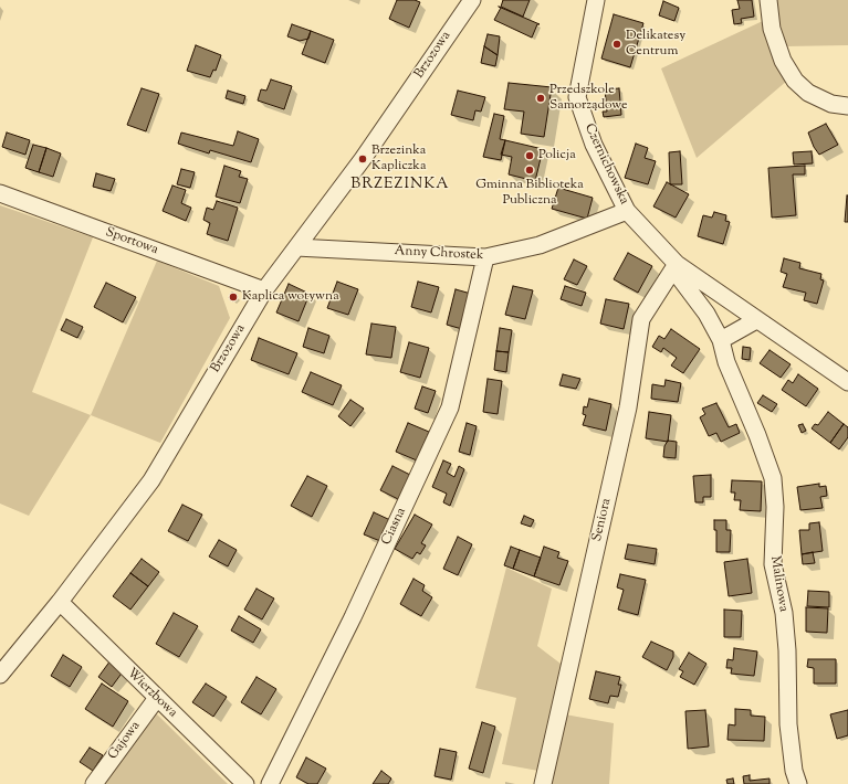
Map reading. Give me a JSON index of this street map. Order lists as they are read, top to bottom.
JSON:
{
  "streets": {
    "street": [
      "Brzozowa",
      "Czernichowska",
      "Sportowa",
      "Anny Chrostek",
      "Seniora",
      "Ciasna",
      "Malinowa",
      "Wierzbowa",
      "Gajowa"
    ]
  },
  "crossings": [
    ["Brzozowa", "Sportowa"],
    ["Brzozowa", "Anny Chrostek"],
    ["Brzozowa", "Wierzbowa"],
    ["Czernichowska", "Anny Chrostek"],
    ["Czernichowska", "Seniora"],
    ["Czernichowska", "Malinowa"],
    ["Anny Chrostek", "Ciasna"],
    ["Seniora", "Malinowa"],
    ["Wierzbowa", "Gajowa"]
  ],
  "districts": ["BRZEZINKA"],
  "places": [
    "Delikatesy Centrum",
    "Przedszkole Samorządowe",
    "Policja",
    "Brzezinka Kapliczka",
    "Gminna Biblioteka Publiczna",
    "Kaplica wotywna"
  ]
}
